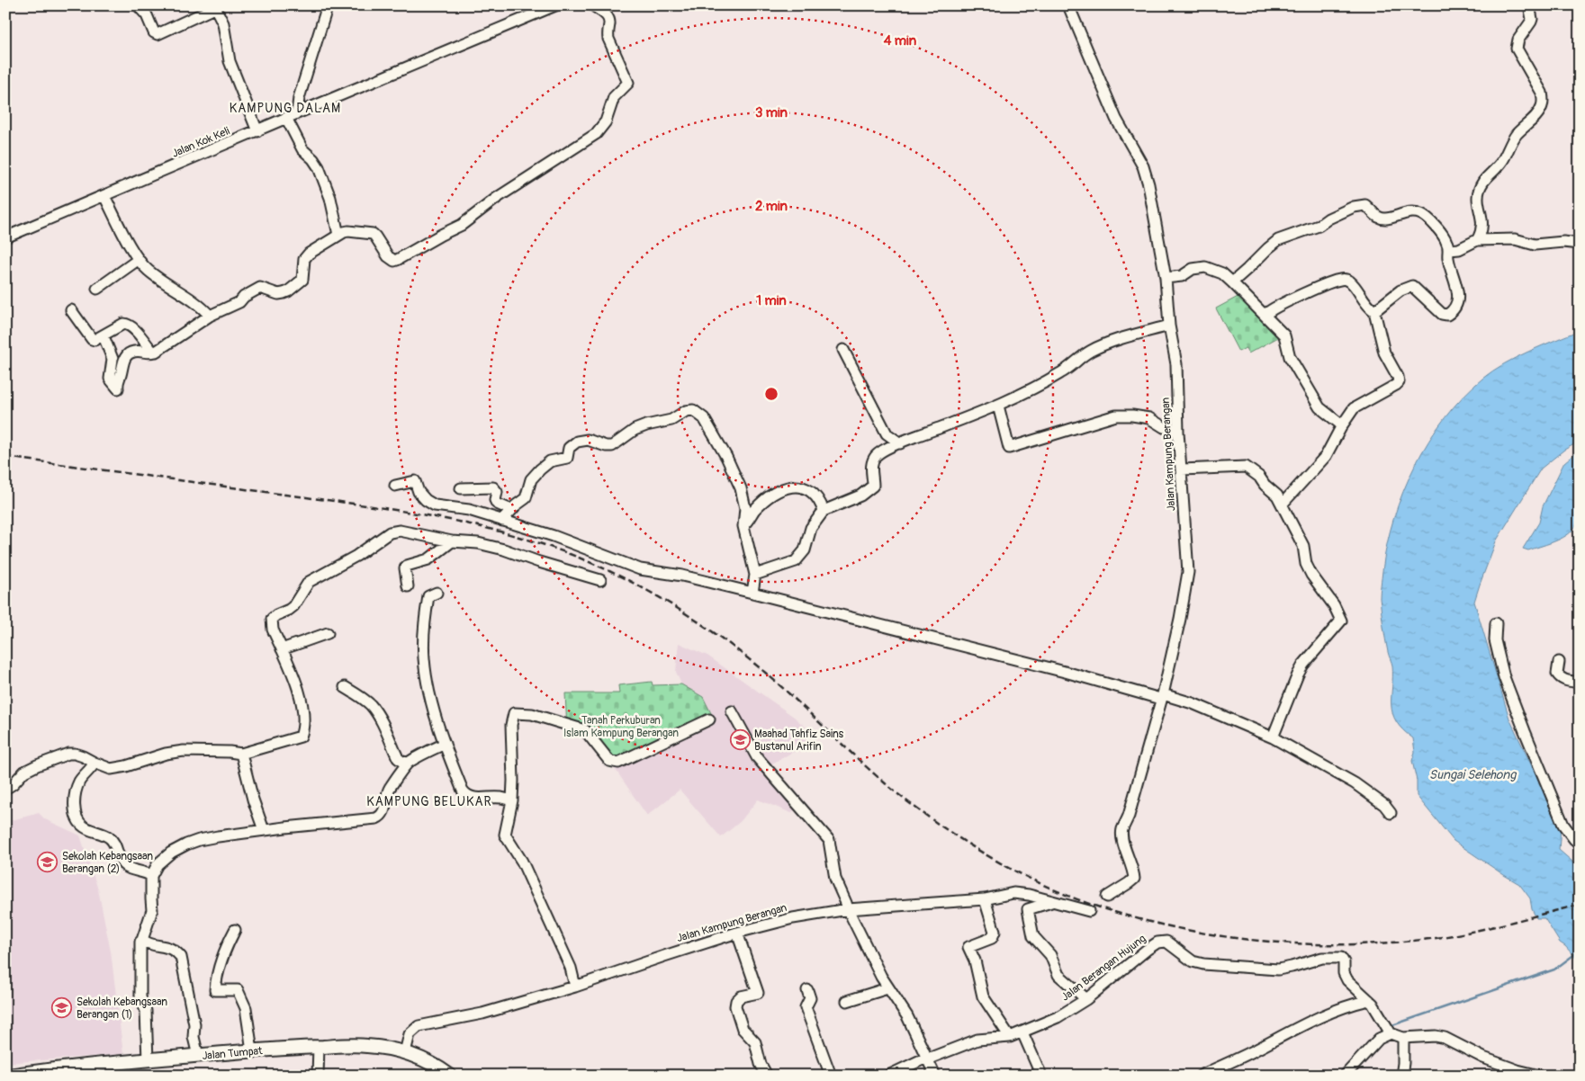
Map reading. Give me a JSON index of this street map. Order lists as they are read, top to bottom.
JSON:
{
  "streets": {
    "main road": ["Jalan Tumpat"],
    "street": ["Jalan Kok Keli", "Jalan Kampung Berangan", "Jalan Berangan Hujung"]
  },
  "crossings": [
    ["Jalan Kampung Berangan", "Jalan Tumpat"]
  ],
  "districts": ["KAMPUNG DALAM", "KAMPUNG BELUKAR"],
  "water": ["Sungai Selehong"],
  "parks": ["Tanah Perkuburan Islam Kampung Berangan"],
  "places": {
    "school or university": ["Maahad Tahfiz Sains Bustanul Arifin", "Sekolah Kebangsaan Berangan (2)", "Sekolah Kebangsaan Berangan (1)"]
  },
  "rings": [
    "4 min",
    "3 min",
    "2 min",
    "1 min"
  ]
}
